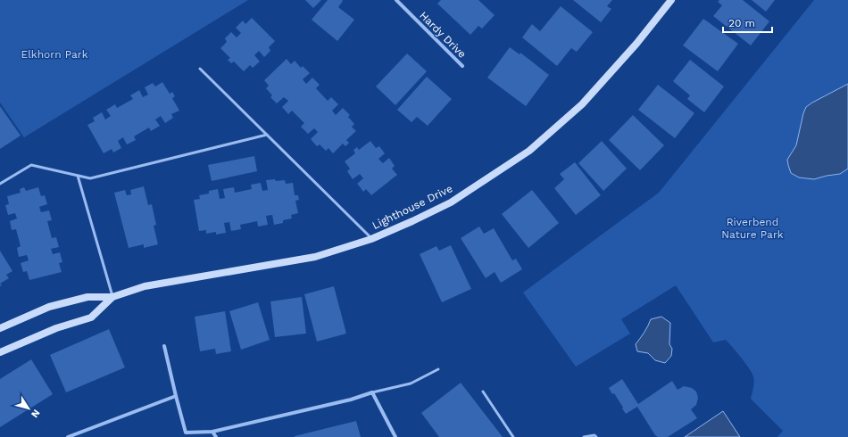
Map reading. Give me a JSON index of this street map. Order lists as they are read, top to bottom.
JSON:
{
  "streets": {
    "street": ["Hardy Drive", "Lighthouse Drive"]
  },
  "parks": ["Elkhorn Park", "Riverbend Nature Park"],
  "scale_bar": "20 m",
  "north": "bottom right"
}
